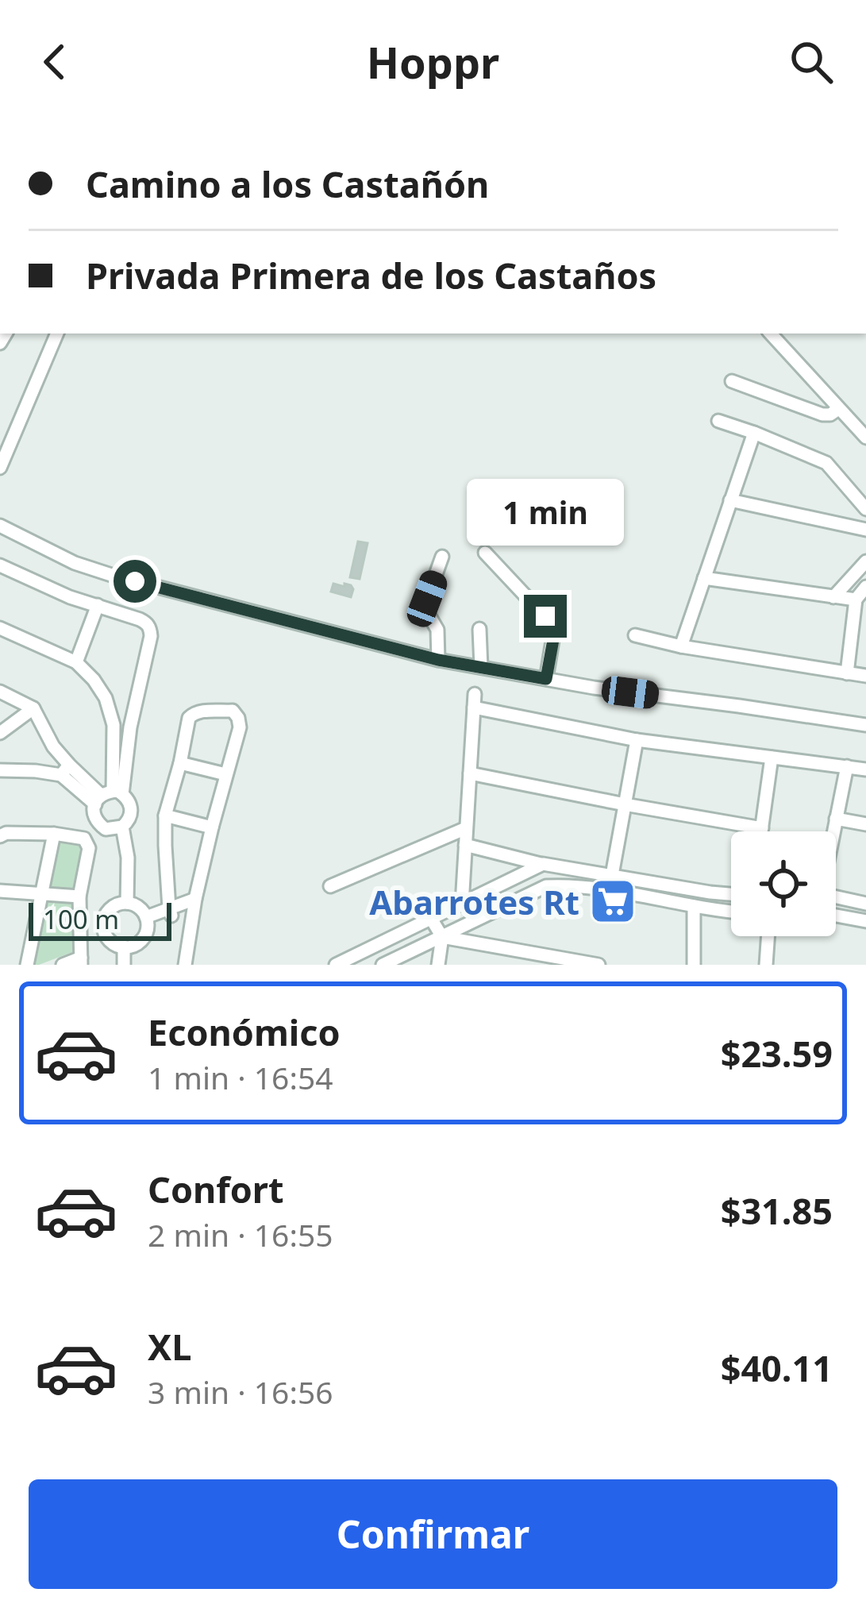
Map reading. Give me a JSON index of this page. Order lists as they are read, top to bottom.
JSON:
{
  "places": {
    "supermarket": ["Abarrotes Rt"]
  },
  "scale_bar": "100 m",
  "page": {
    "header": "Hoppr",
    "banner": ["Camino a los Castañón", "Privada Primera de los Castaños"],
    "bubble": "1 min",
    "scale": "100 m",
    "list": [
      {
        "name": "Económico",
        "note": "1 min · 16:54",
        "value": "$23.59"
      },
      {
        "name": "Confort",
        "note": "2 min · 16:55",
        "value": "$31.85"
      },
      {
        "name": "XL",
        "note": "3 min · 16:56",
        "value": "$40.11"
      }
    ],
    "buttons": "Confirmar"
  }
}
